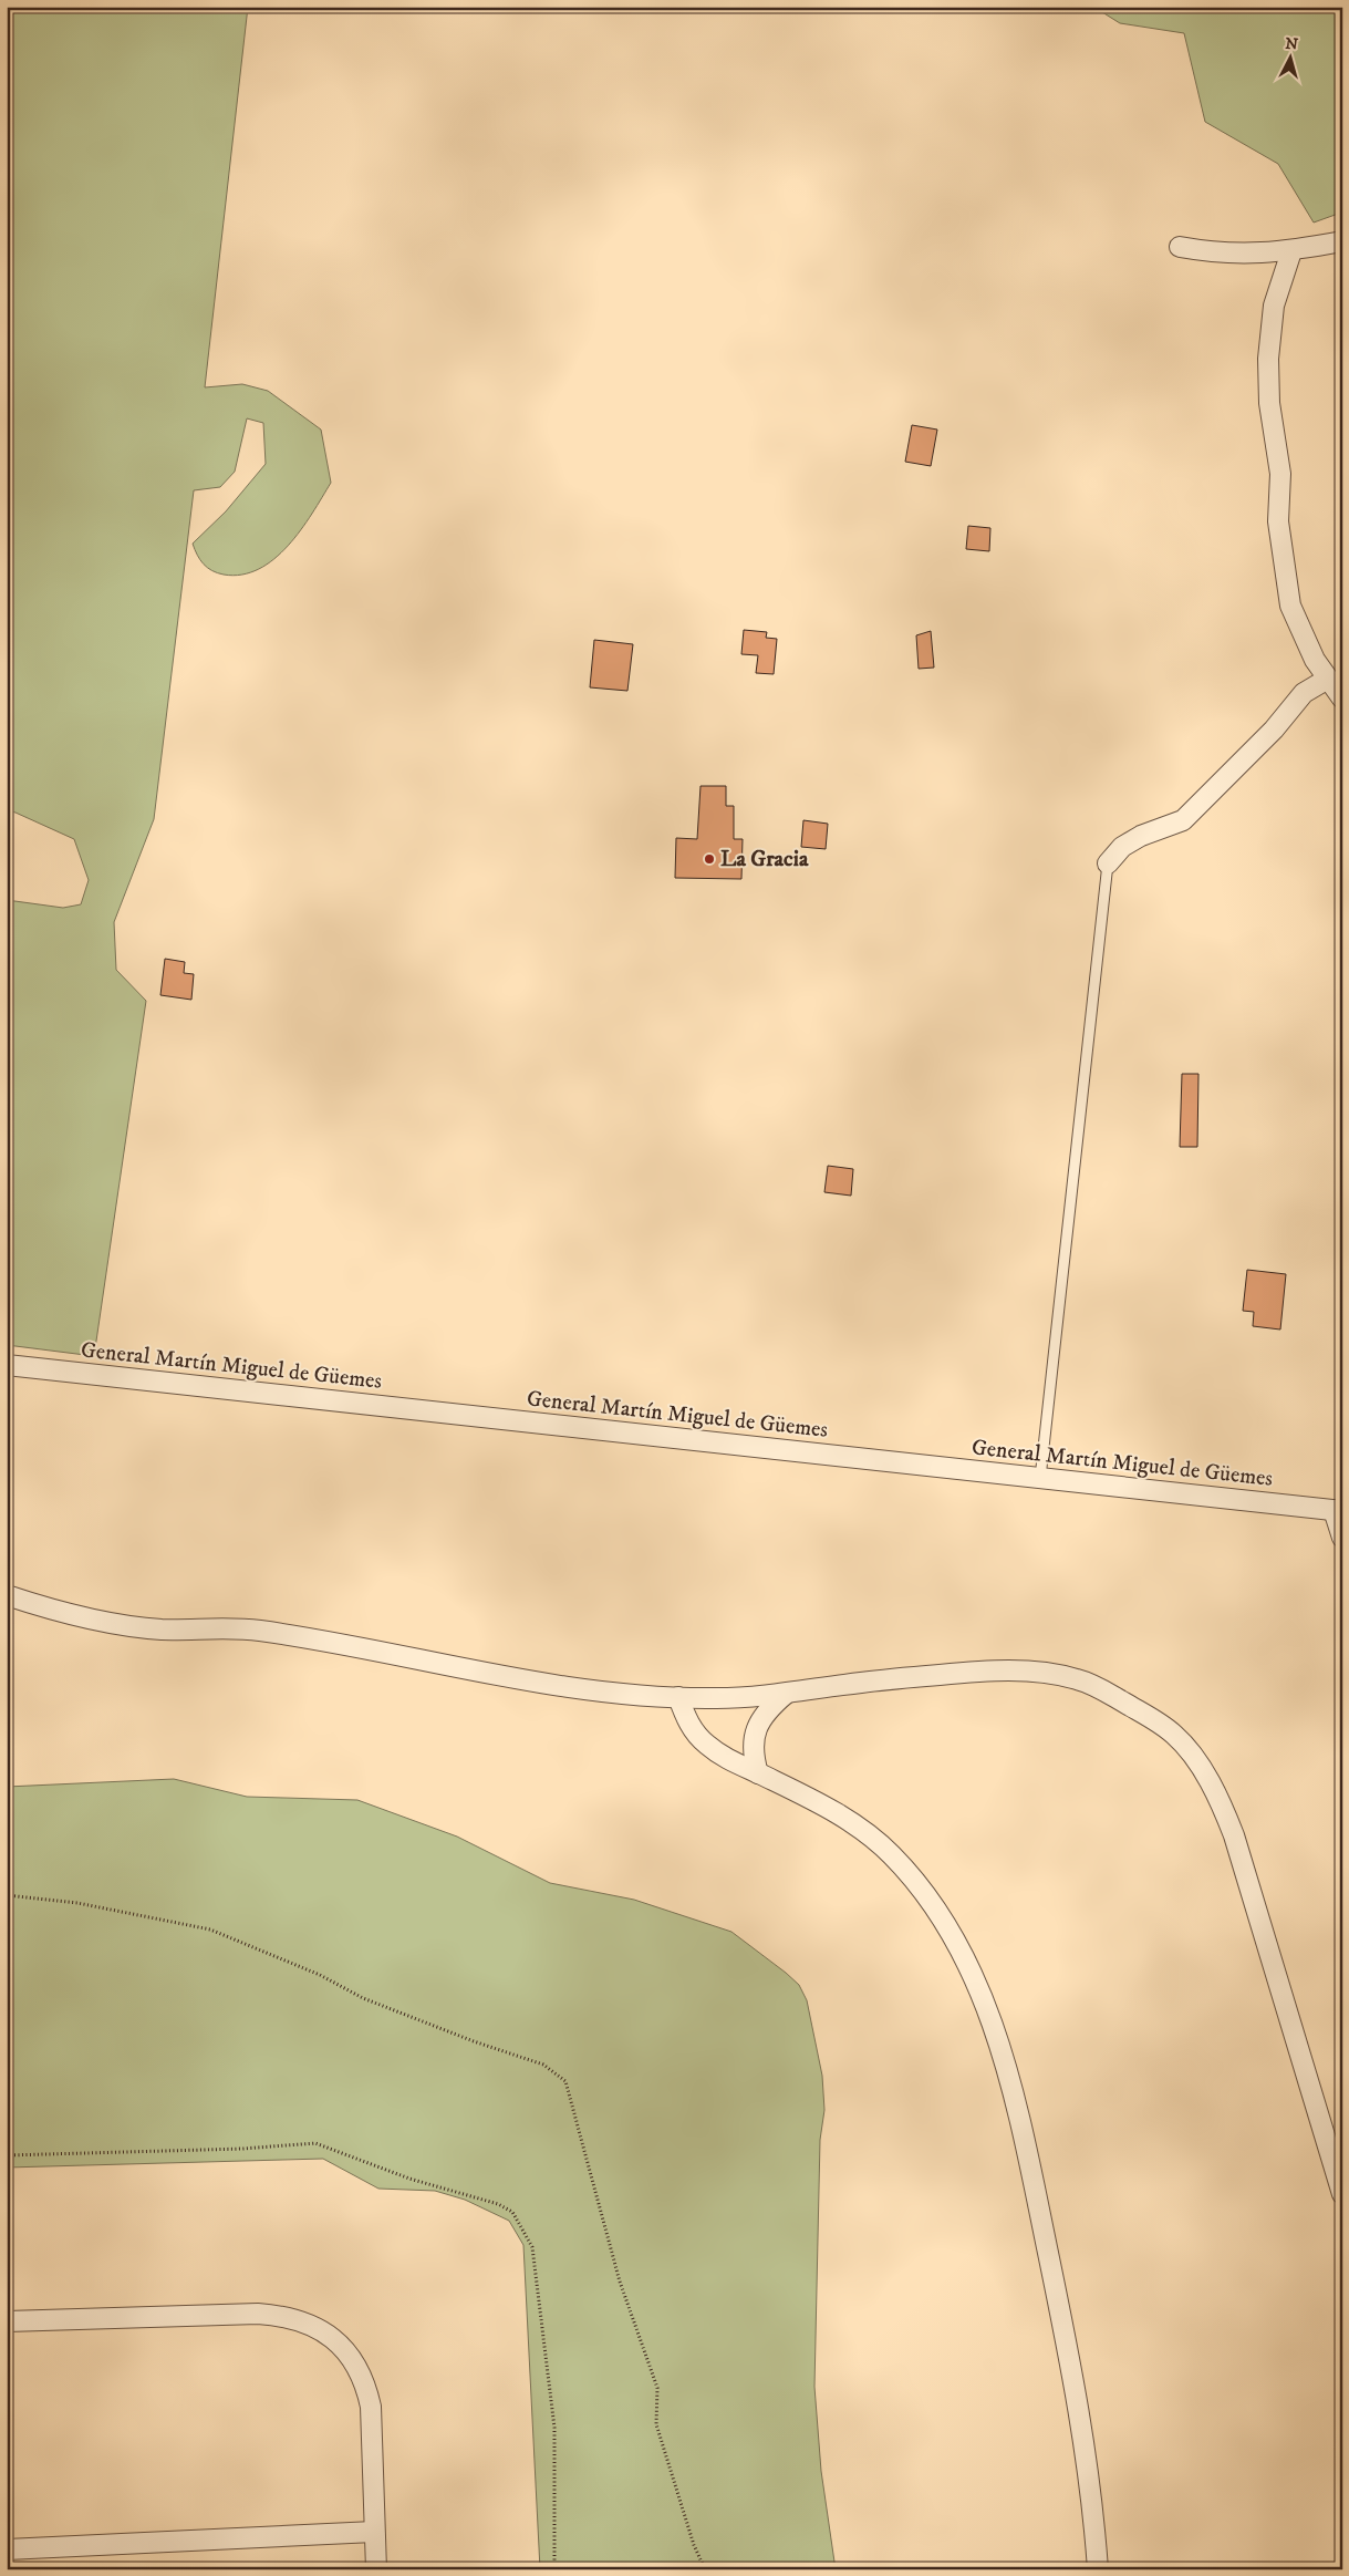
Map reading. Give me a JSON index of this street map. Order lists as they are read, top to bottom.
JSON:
{
  "streets": {
    "street": ["General Martín Miguel de Güemes"]
  },
  "places": ["La Gracia"],
  "north": "top"
}
